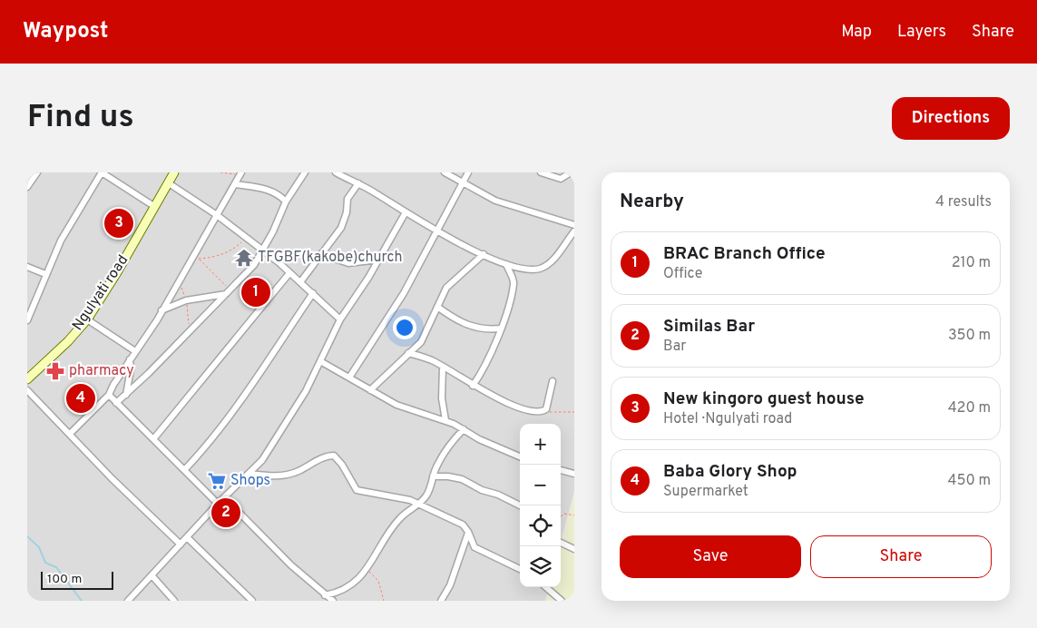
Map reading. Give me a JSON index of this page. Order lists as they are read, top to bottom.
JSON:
{
  "streets": {
    "main road": ["Ngulyati road"]
  },
  "places": {
    "temple": ["TFGBF(kakobe)church"],
    "pharmacy": ["pharmacy"],
    "supermarket": ["Shops"]
  },
  "scale_bar": "100 m",
  "page": {
    "header": "Waypost",
    "nav": ["Map", "Layers", "Share"],
    "buttons": [
      "Directions",
      ["Save", "Share"]
    ],
    "title": "Find us",
    "heading": ["Nearby", "4 results"],
    "pins": [
      "3",
      "1",
      "4",
      "2"
    ],
    "list": [
      {
        "mark": "1",
        "name": "BRAC Branch Office",
        "note": "Office",
        "value": "210 m"
      },
      {
        "mark": "2",
        "name": "Similas Bar",
        "note": "Bar",
        "value": "350 m"
      },
      {
        "mark": "3",
        "name": "New kingoro guest house",
        "note": "Hotel · Ngulyati road",
        "value": "420 m"
      },
      {
        "mark": "4",
        "name": "Baba Glory Shop",
        "note": "Supermarket",
        "value": "450 m"
      }
    ],
    "map_buttons": ["+", "−"],
    "scale": "100 m"
  }
}
